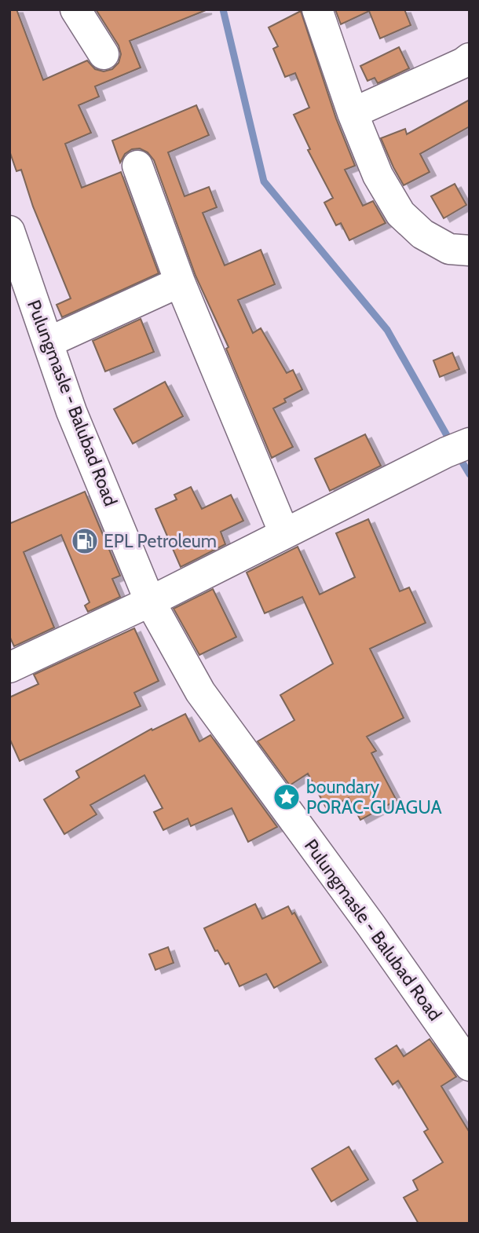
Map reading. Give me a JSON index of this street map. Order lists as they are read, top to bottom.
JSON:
{
  "streets": {
    "street": ["Pulungmasle - Balubad Road"]
  },
  "places": {
    "fuel station": ["EPL Petroleum"],
    "place": ["boundary PORAC-GUAGUA"]
  }
}
